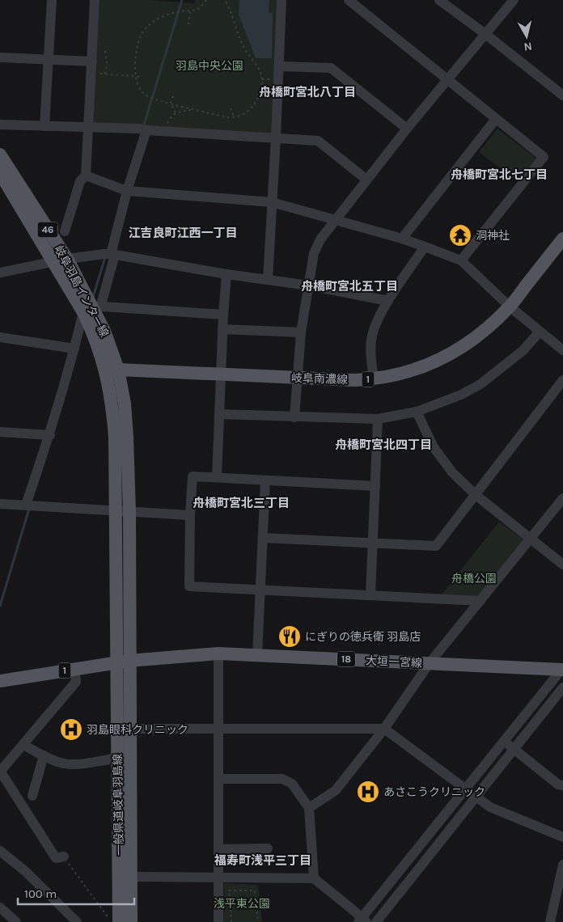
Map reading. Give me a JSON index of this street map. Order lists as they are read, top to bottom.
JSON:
{
  "streets": {
    "main road": [
      "46",
      "岐阜羽島インター線",
      "岐阜南濃線",
      "1",
      "18",
      "大垣一宮線",
      "一般県道岐阜羽島線"
    ]
  },
  "crossings": [
    ["岐阜羽島インター線", "岐阜南濃線"],
    ["1", "大垣一宮線"],
    ["1", "一般県道岐阜羽島線"],
    ["大垣一宮線", "一般県道岐阜羽島線"]
  ],
  "districts": [
    "舟橋町宮北八丁目",
    "舟橋町宮北七丁目",
    "江吉良町江西一丁目",
    "舟橋町宮北五丁目",
    "舟橋町宮北四丁目",
    "舟橋町宮北三丁目",
    "福寿町浅平三丁目"
  ],
  "parks": ["羽島中央公園", "舟橋公園", "浅平東公園"],
  "places": {
    "temple": ["洞神社"],
    "restaurant": ["にぎりの徳兵衛 羽島店"],
    "hospital": ["羽島眼科クリニック", "あさこうクリニック"]
  },
  "scale_bar": "100 m",
  "north": "bottom"
}
